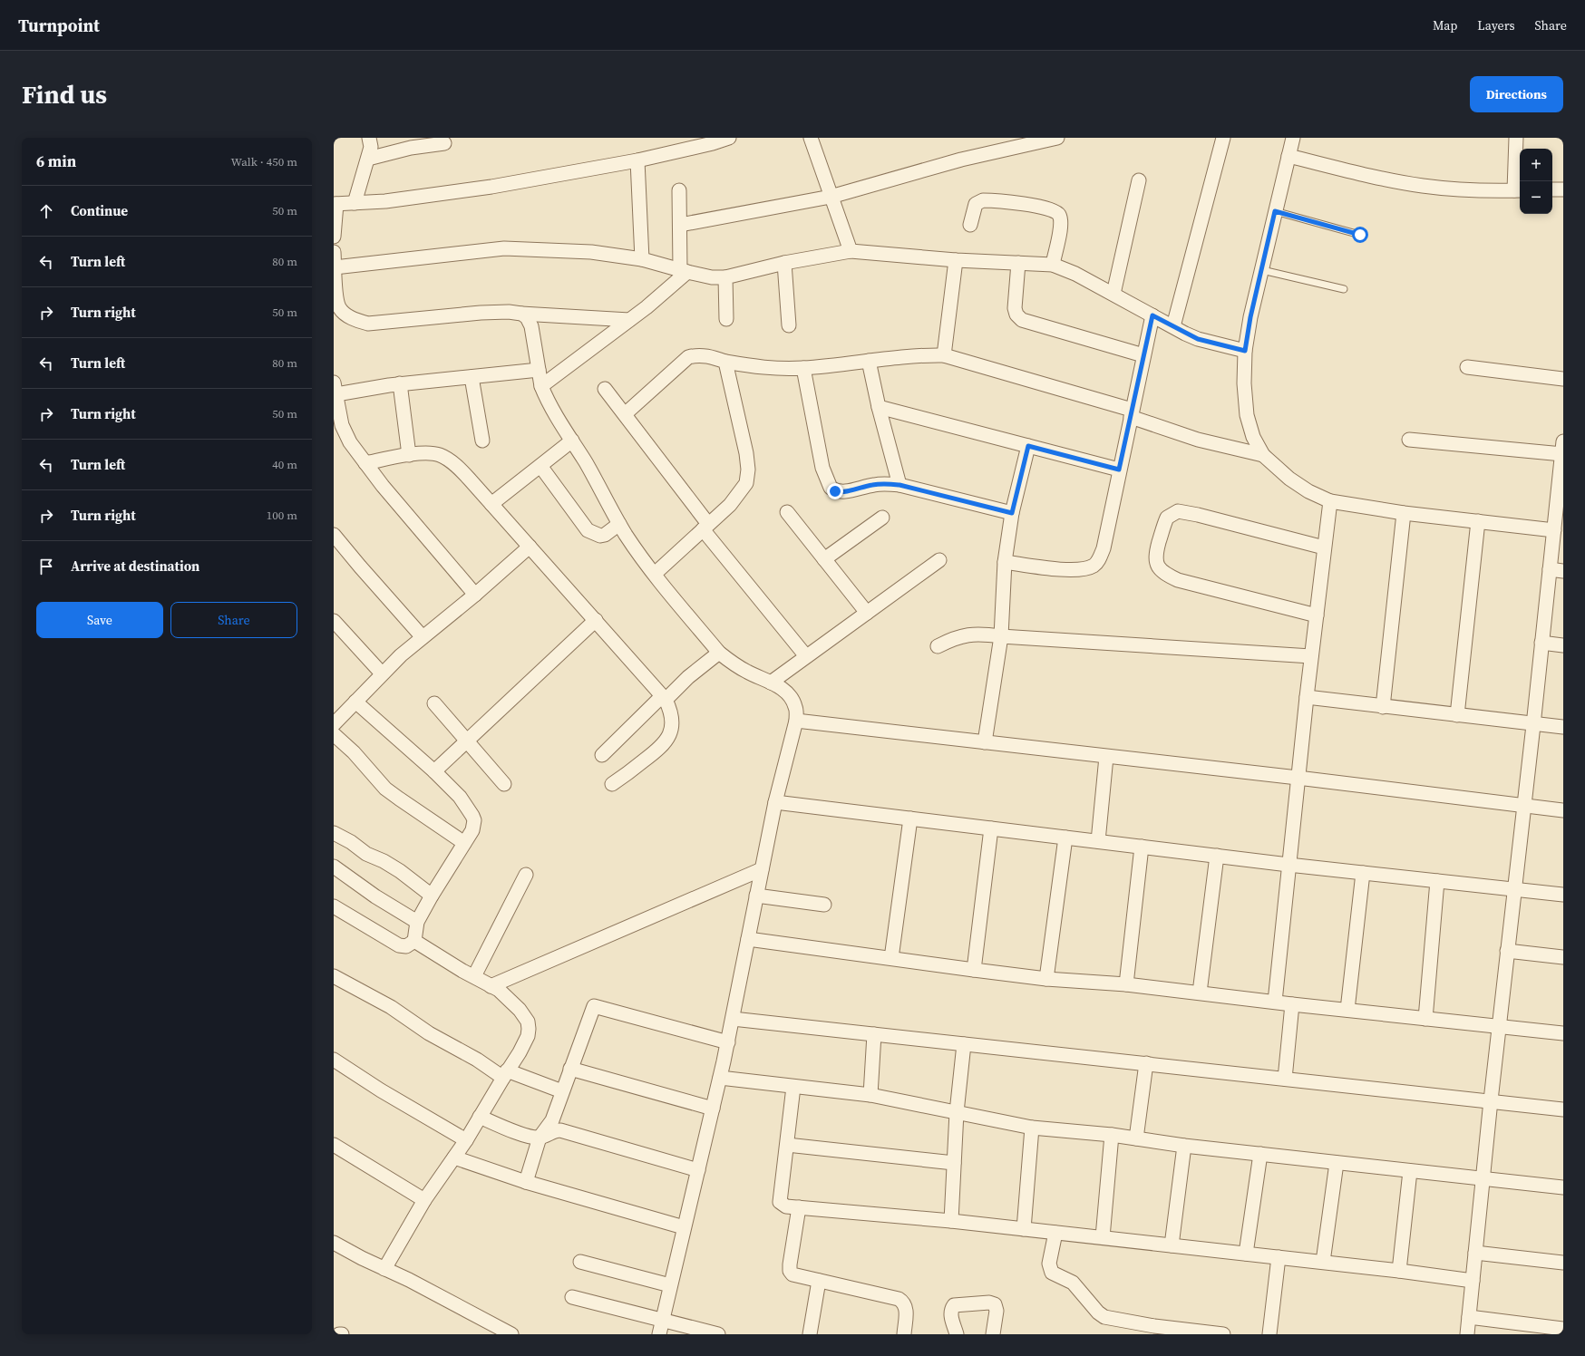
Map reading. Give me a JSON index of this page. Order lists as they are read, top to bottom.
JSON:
{
  "page": {
    "header": "Turnpoint",
    "nav": ["Map", "Layers", "Share"],
    "buttons": [
      "Directions",
      ["Save", "Share"]
    ],
    "title": "Find us",
    "heading": ["6 min", "Walk · 450 m"],
    "map_buttons": ["+", "−"],
    "list": [
      ["Continue", "50 m"],
      ["Turn left", "80 m"],
      ["Turn right", "50 m"],
      ["Turn left", "80 m"],
      ["Turn right", "50 m"],
      ["Turn left", "40 m"],
      ["Turn right", "100 m"],
      "Arrive at destination"
    ]
  }
}
